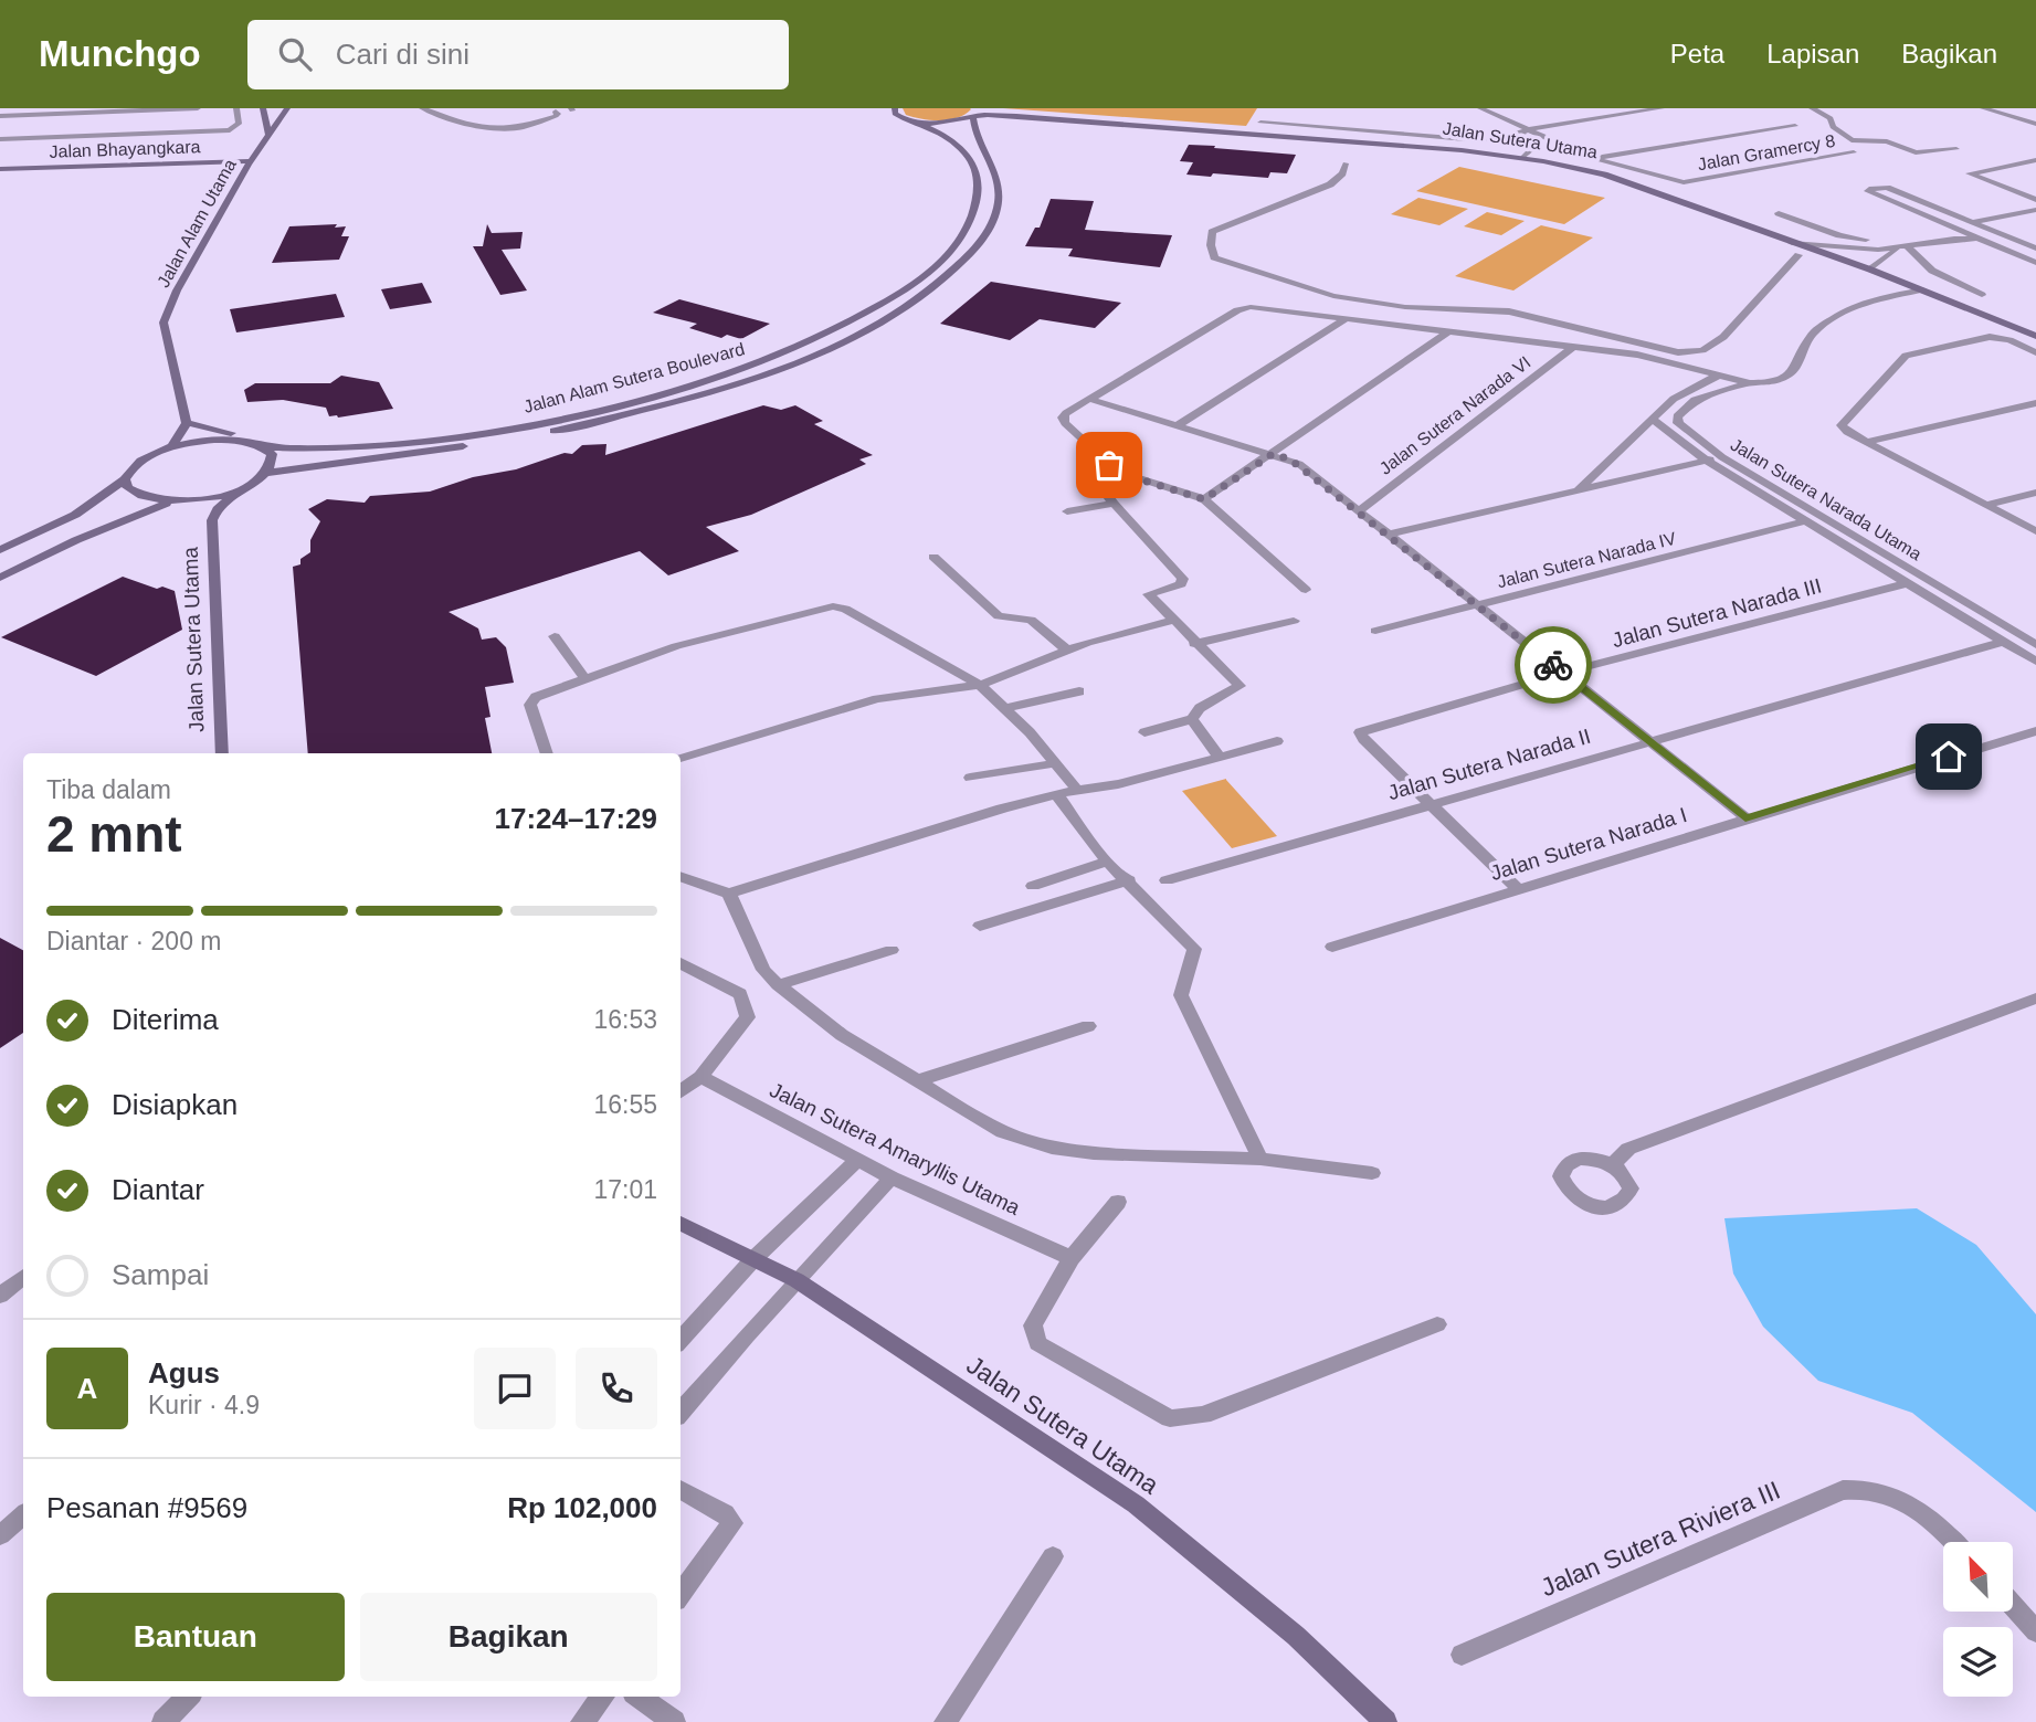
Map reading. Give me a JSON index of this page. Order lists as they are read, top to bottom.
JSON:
{
  "streets": {
    "main road": [
      "Jalan Sutera Utama",
      "Jalan Bhayangkara",
      "Jalan Alam Utama",
      "Jalan Alam Sutera Boulevard"
    ],
    "street": [
      "Jalan Gramercy 8",
      "Jalan Sutera Narada VI",
      "Jalan Sutera Narada Utama",
      "Jalan Sutera Narada IV",
      "Jalan Sutera Narada III",
      "Jalan Sutera Narada II",
      "Jalan Sutera Narada I",
      "Jalan Sutera Amaryllis Utama",
      "Jalan Sutera Riviera III"
    ]
  },
  "crossings": [
    ["Jalan Sutera Utama", "Jalan Alam Sutera Boulevard"],
    ["Jalan Bhayangkara", "Jalan Alam Utama"],
    ["Jalan Sutera Narada Utama", "Jalan Sutera Narada IV"],
    ["Jalan Sutera Narada Utama", "Jalan Sutera Narada III"],
    ["Jalan Sutera Narada Utama", "Jalan Sutera Narada II"],
    ["Jalan Sutera Narada III", "Jalan Sutera Narada II"]
  ],
  "north": "top left",
  "page": {
    "header": "Munchgo",
    "search": "Cari di sini",
    "nav": ["Peta", "Lapisan", "Bagikan"],
    "heading": ["2 mnt", "Tiba dalam", "17:24–17:29"],
    "panel": [
      "Agus",
      "Kurir · 4.9",
      "Pesanan #9569",
      "Rp 102,000"
    ],
    "bar": "Diantar · 200 m",
    "list": [
      ["Diterima", "16:53"],
      ["Disiapkan", "16:55"],
      ["Diantar", "17:01"],
      "Sampai"
    ],
    "round": "A",
    "buttons": ["Bantuan", "Bagikan"]
  }
}
